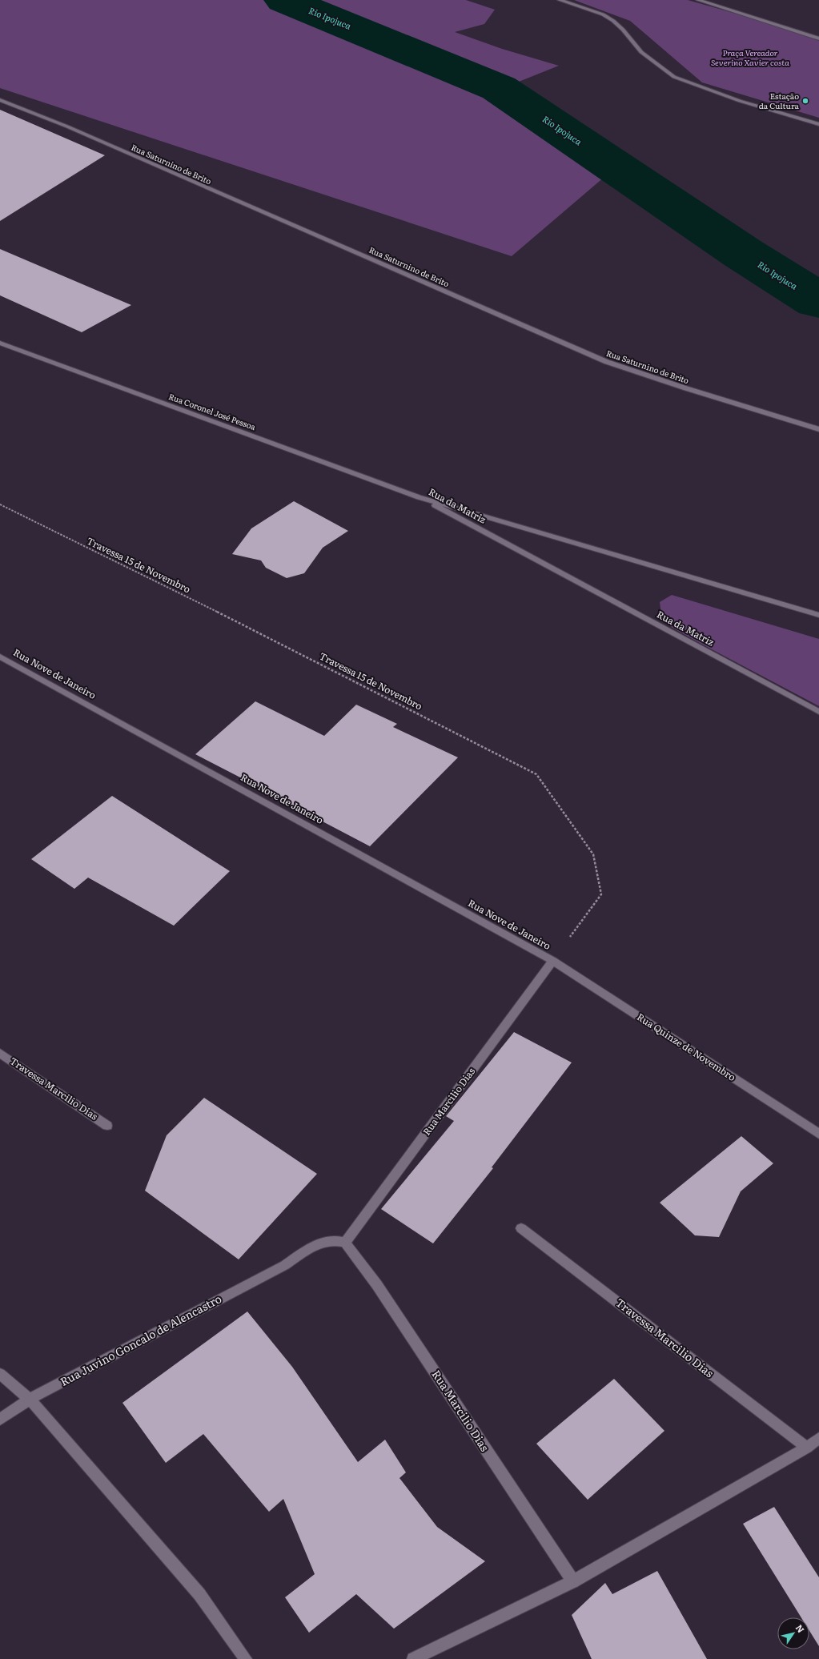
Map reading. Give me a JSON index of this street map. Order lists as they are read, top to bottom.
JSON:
{
  "streets": {
    "street": [
      "Rua Saturnino de Brito",
      "Rua Coronel José Pessoa",
      "Rua da Matriz",
      "Rua Nove de Janeiro",
      "Rua Quinze de Novembro",
      "Travessa Marcilio Dias",
      "Rua Marcilio Dias",
      "Rua Juvino Goncalo de Alencastro"
    ],
    "path": ["Travessa 15 de Novembro"]
  },
  "crossings": [
    ["Rua Coronel José Pessoa", "Rua da Matriz"],
    ["Travessa 15 de Novembro", "Rua Nove de Janeiro"],
    ["Travessa 15 de Novembro", "Rua Quinze de Novembro"],
    ["Travessa 15 de Novembro", "Rua Marcilio Dias"],
    ["Rua Nove de Janeiro", "Rua Quinze de Novembro"],
    ["Rua Nove de Janeiro", "Rua Marcilio Dias"],
    ["Rua Quinze de Novembro", "Rua Marcilio Dias"],
    ["Rua Marcilio Dias", "Rua Juvino Goncalo de Alencastro"]
  ],
  "water": ["Rio Ipojuca"],
  "parks": ["Praça Vereador Severino Xavier costa"],
  "places": ["Estação da Cultura"],
  "north": "top right"
}
